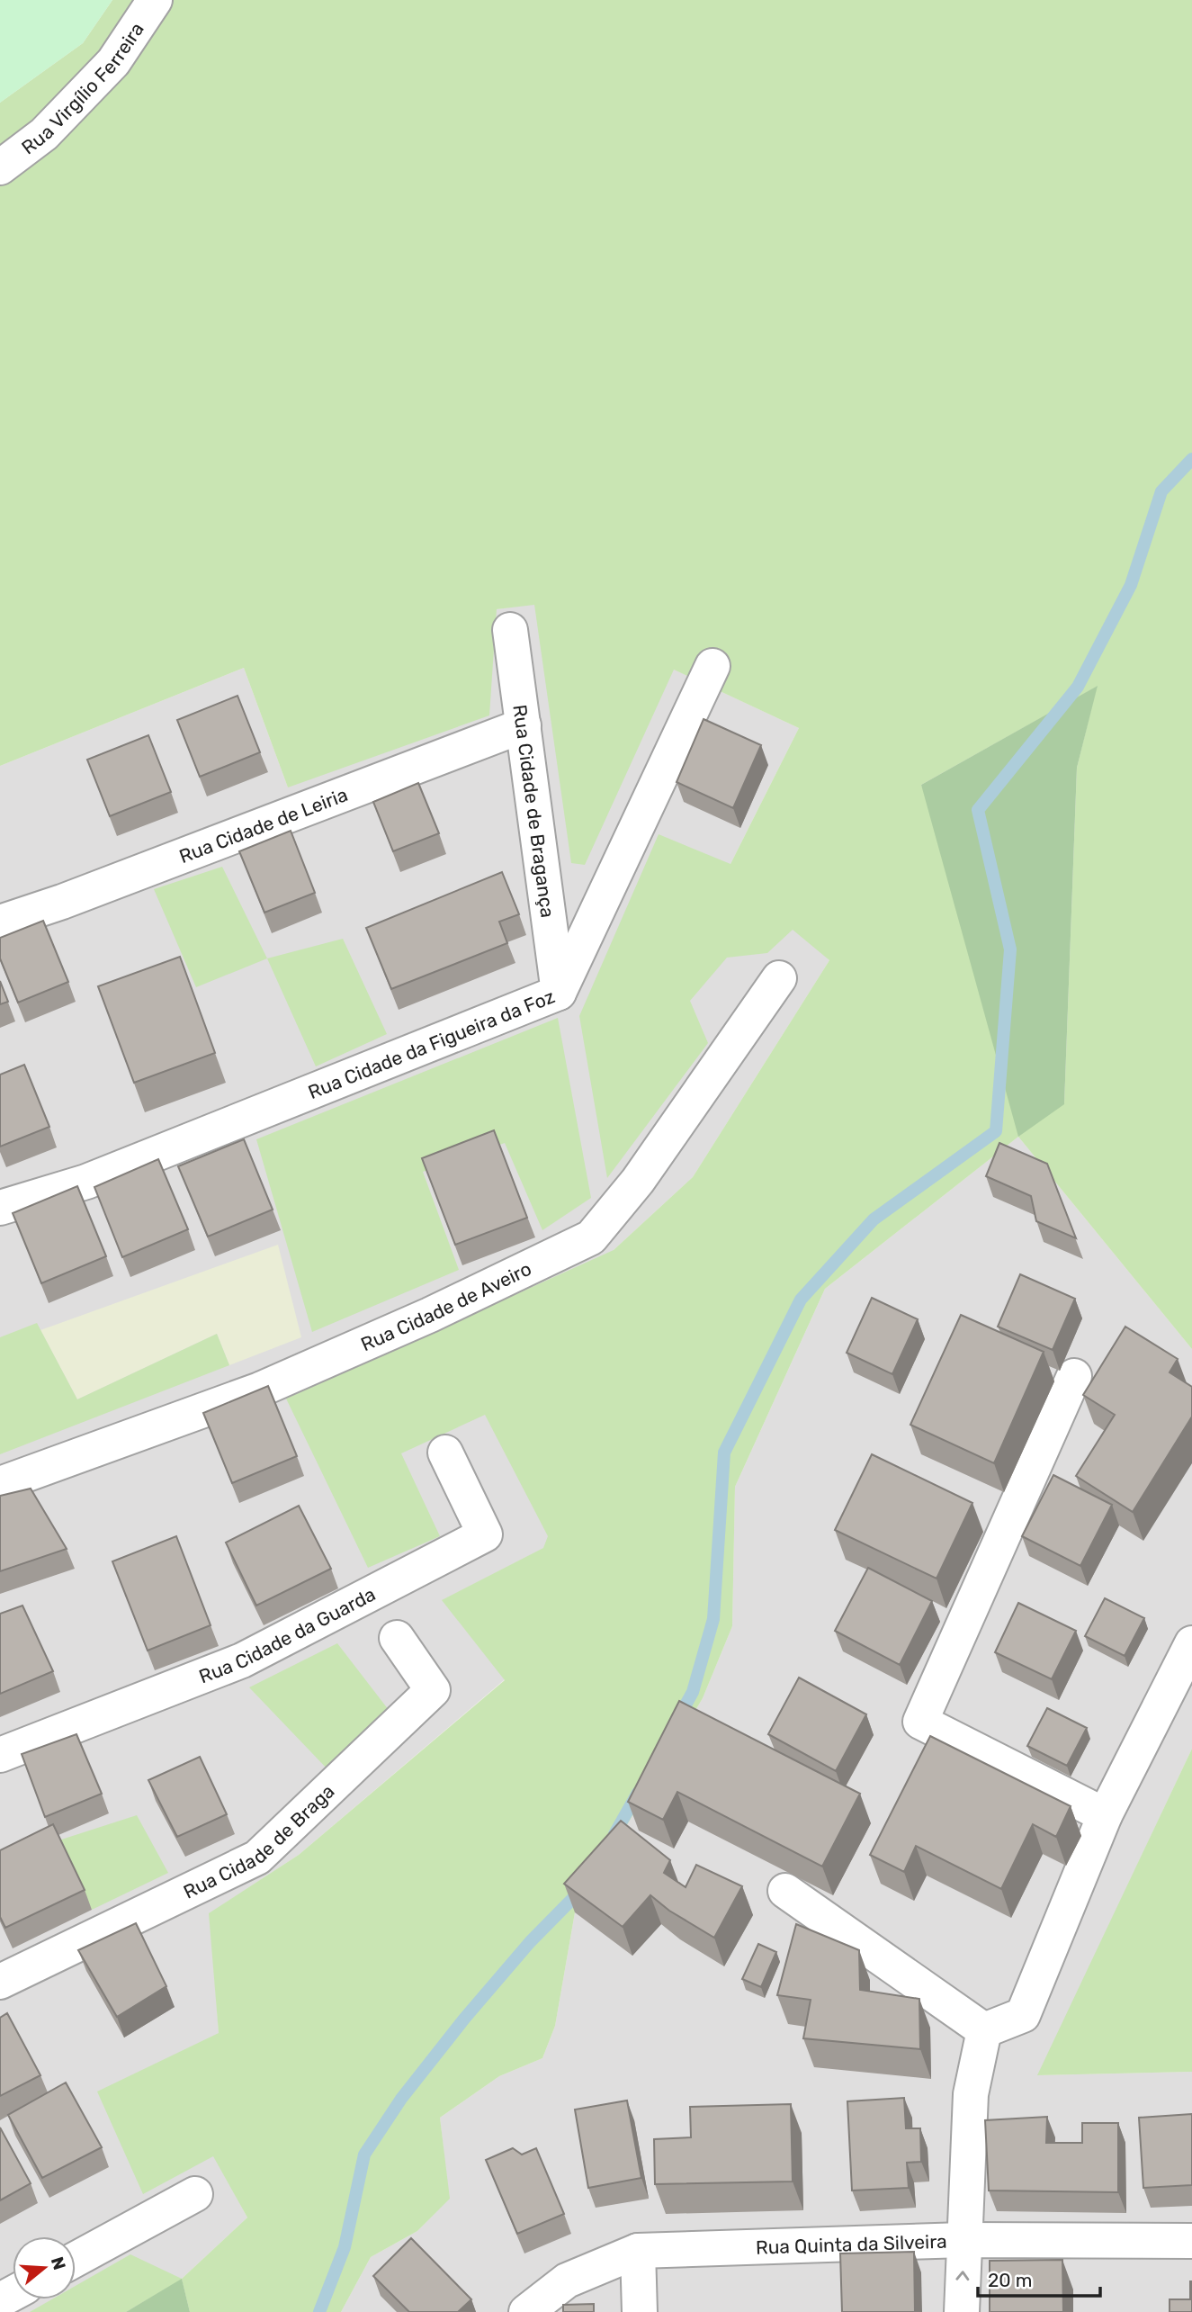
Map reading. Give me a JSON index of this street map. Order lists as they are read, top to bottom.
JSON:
{
  "streets": {
    "street": [
      "Rua Virgílio Ferreira",
      "Rua Cidade de Bragança",
      "Rua Cidade de Leiria",
      "Rua Cidade da Figueira da Foz",
      "Rua Cidade de Aveiro",
      "Rua Cidade da Guarda",
      "Rua Cidade de Braga",
      "Rua Quinta da Silveira"
    ]
  },
  "crossings": [
    ["Rua Cidade de Bragança", "Rua Cidade de Leiria"],
    ["Rua Cidade de Bragança", "Rua Cidade da Figueira da Foz"]
  ],
  "scale_bar": "20 m",
  "north": "right"
}
